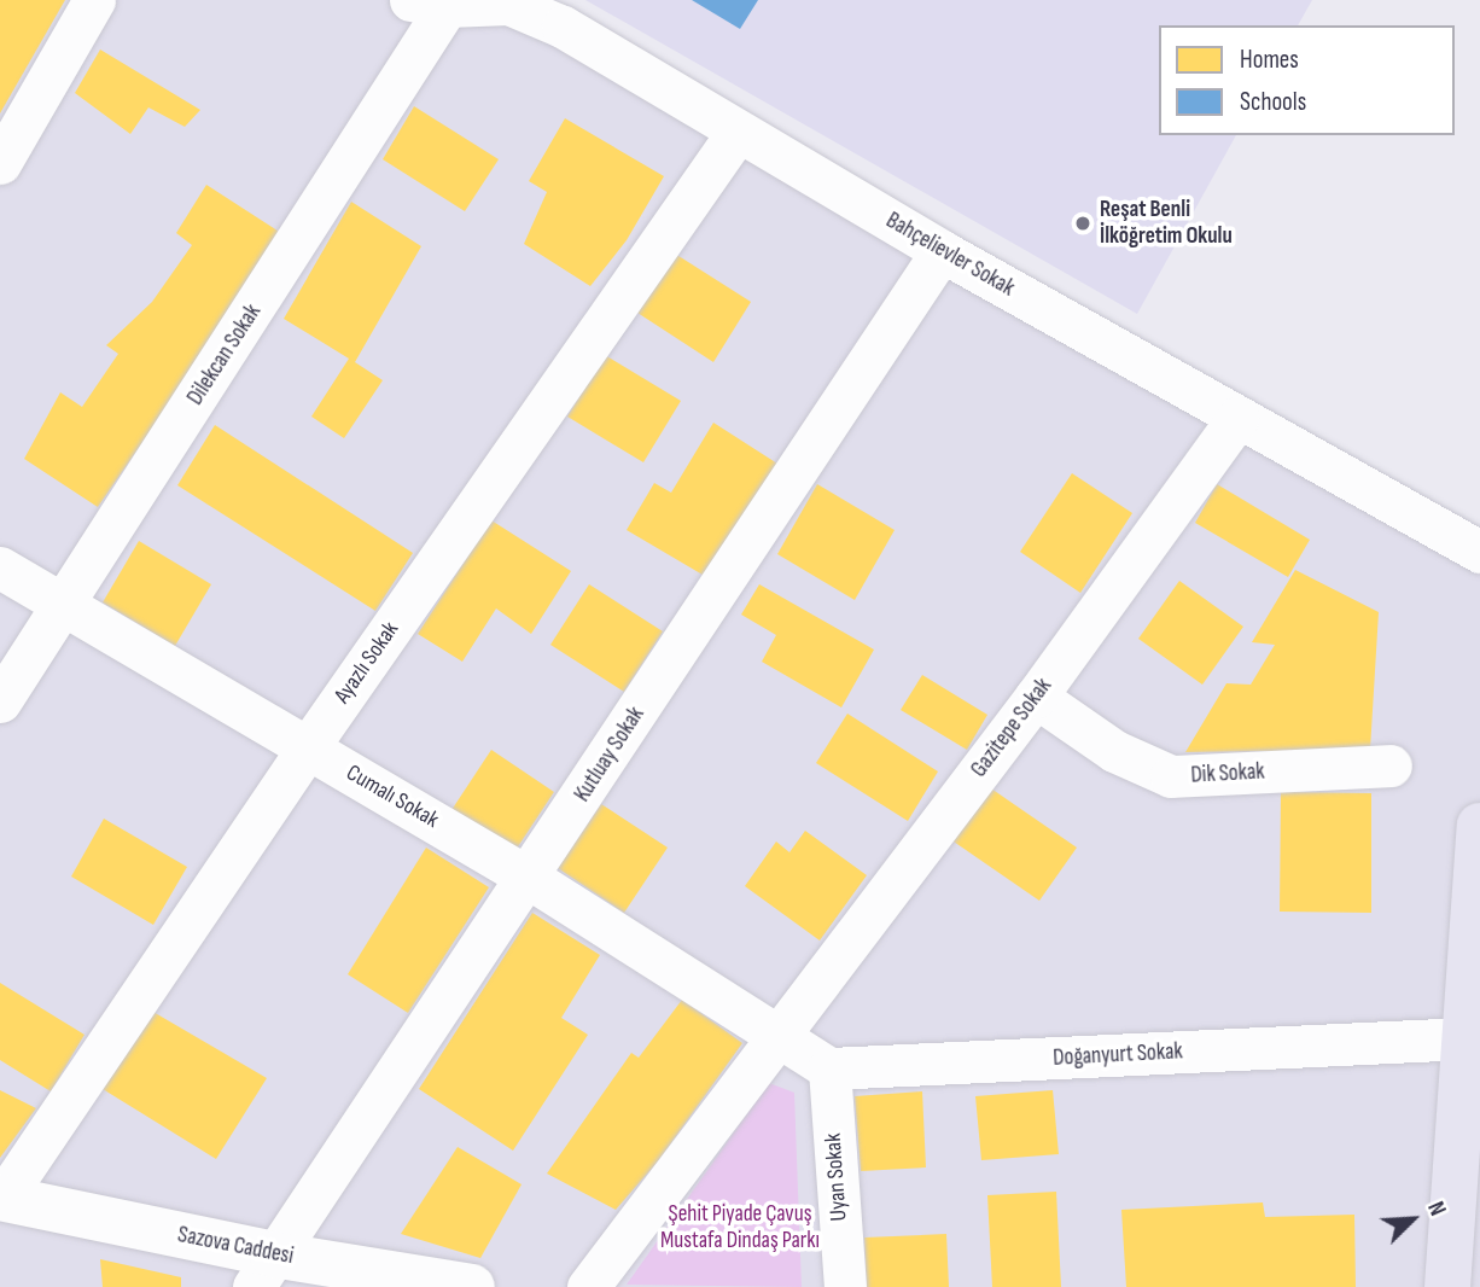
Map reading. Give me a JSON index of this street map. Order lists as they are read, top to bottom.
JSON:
{
  "streets": {
    "street": [
      "Bahçelievler Sokak",
      "Dilekcan Sokak",
      "Ayazlı Sokak",
      "Gazitepe Sokak",
      "Kutluay Sokak",
      "Dik Sokak",
      "Cumalı Sokak",
      "Doğanyurt Sokak",
      "Uyan Sokak",
      "Sazova Caddesi"
    ]
  },
  "crossings": [
    ["Bahçelievler Sokak", "Dilekcan Sokak"],
    ["Bahçelievler Sokak", "Ayazlı Sokak"],
    ["Bahçelievler Sokak", "Gazitepe Sokak"],
    ["Bahçelievler Sokak", "Kutluay Sokak"],
    ["Dilekcan Sokak", "Cumalı Sokak"],
    ["Ayazlı Sokak", "Cumalı Sokak"],
    ["Ayazlı Sokak", "Sazova Caddesi"],
    ["Gazitepe Sokak", "Dik Sokak"],
    ["Gazitepe Sokak", "Cumalı Sokak"],
    ["Kutluay Sokak", "Cumalı Sokak"],
    ["Kutluay Sokak", "Sazova Caddesi"],
    ["Doğanyurt Sokak", "Uyan Sokak"]
  ],
  "parks": ["Şehit Piyade Çavuş Mustafa Dindaş Parkı"],
  "places": ["Reşat Benli İlköğretim Okulu"],
  "legend": ["Homes", "Schools"],
  "north": "top right"
}
